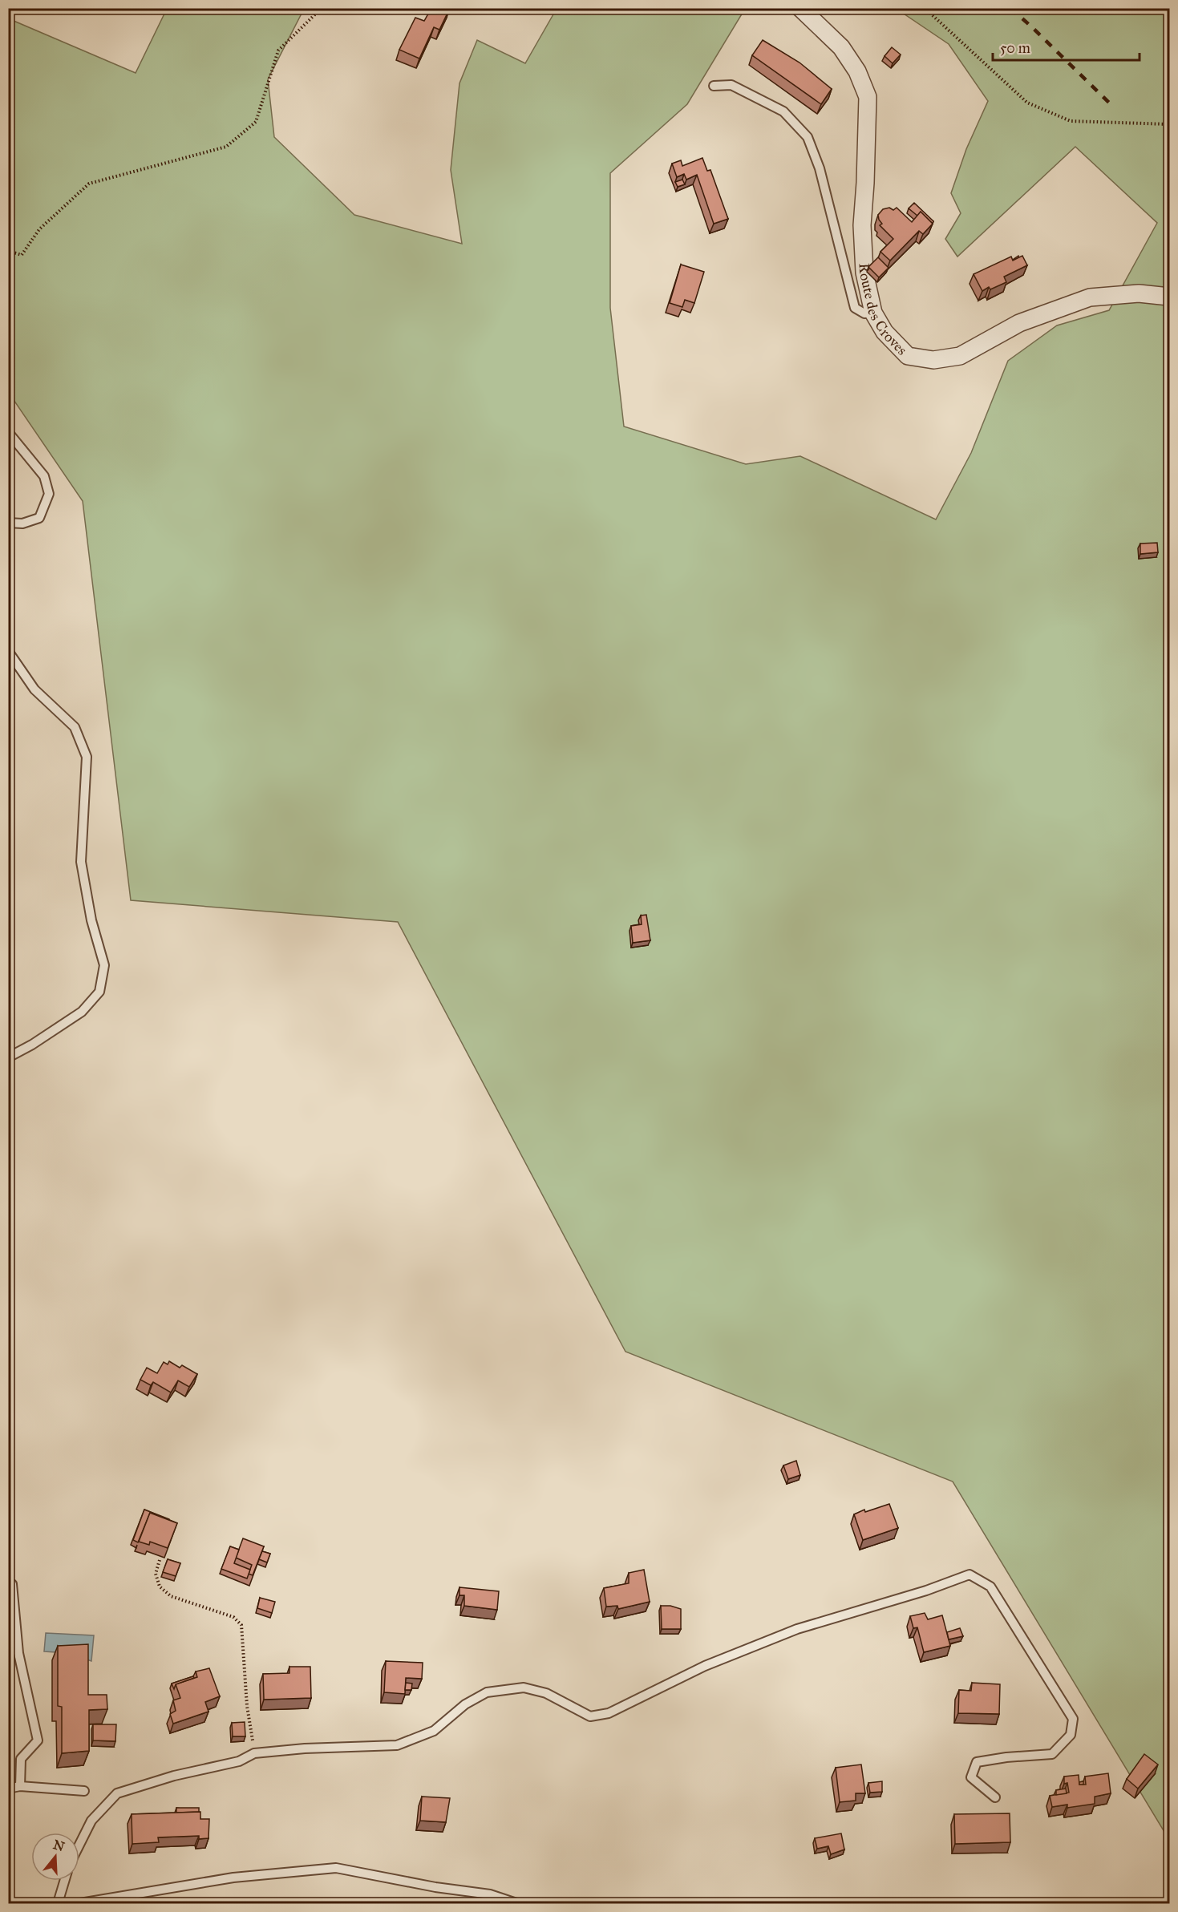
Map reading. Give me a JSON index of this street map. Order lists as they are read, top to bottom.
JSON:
{
  "streets": {
    "street": ["Route des Croves"]
  },
  "scale_bar": "50 m",
  "north": "top"
}
